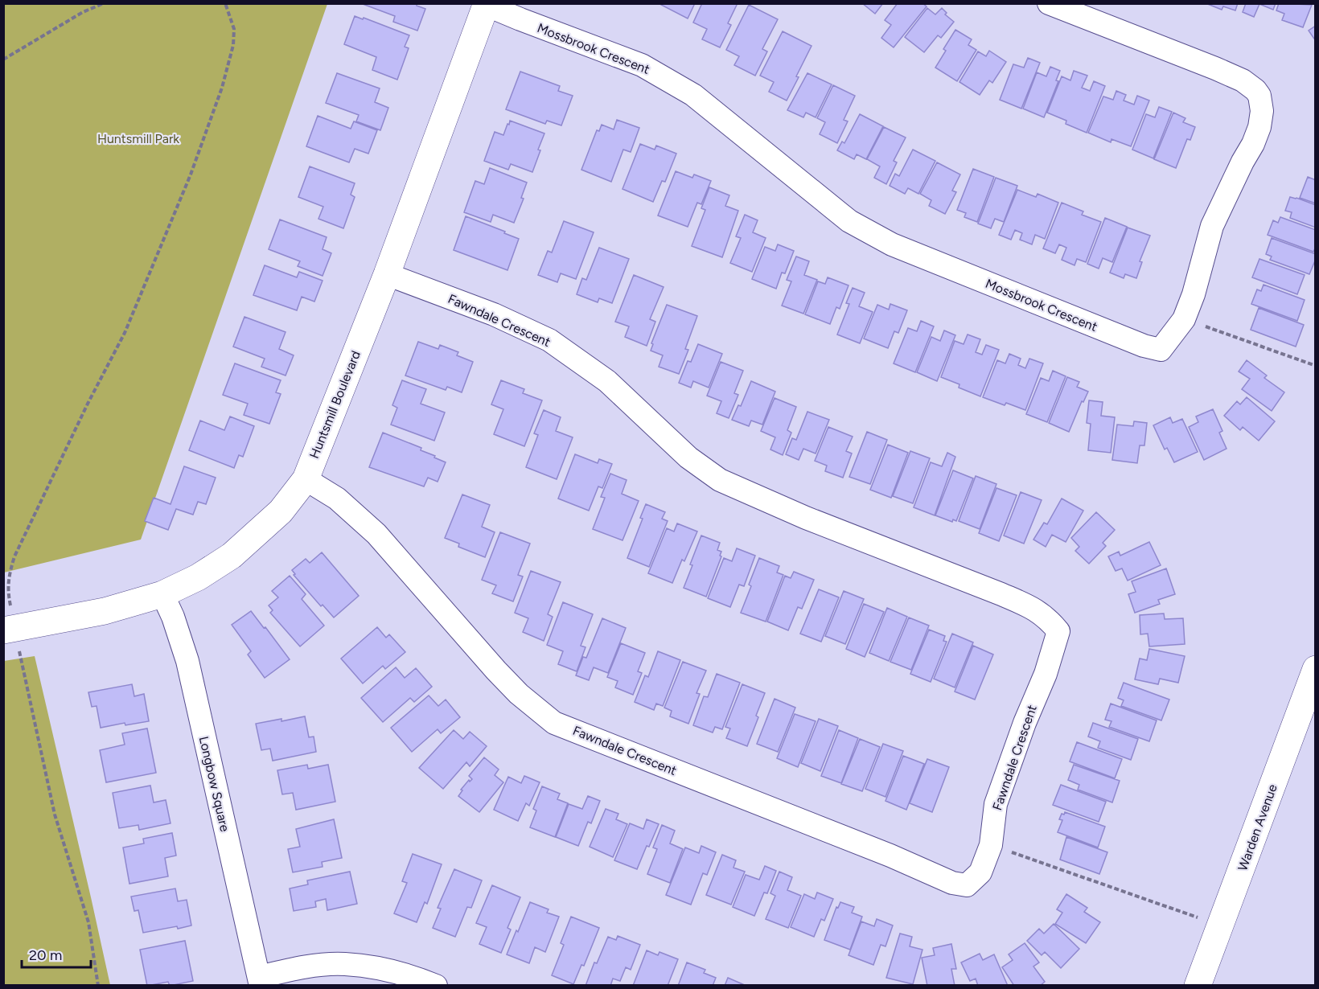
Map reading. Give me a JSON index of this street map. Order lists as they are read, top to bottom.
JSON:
{
  "streets": {
    "street": [
      "Mossbrook Crescent",
      "Fawndale Crescent",
      "Huntsmill Boulevard",
      "Longbow Square",
      "Warden Avenue"
    ]
  },
  "crossings": [
    ["Mossbrook Crescent", "Huntsmill Boulevard"],
    ["Fawndale Crescent", "Huntsmill Boulevard"],
    ["Huntsmill Boulevard", "Longbow Square"]
  ],
  "parks": ["Huntsmill Park"],
  "scale_bar": "20 m"
}
